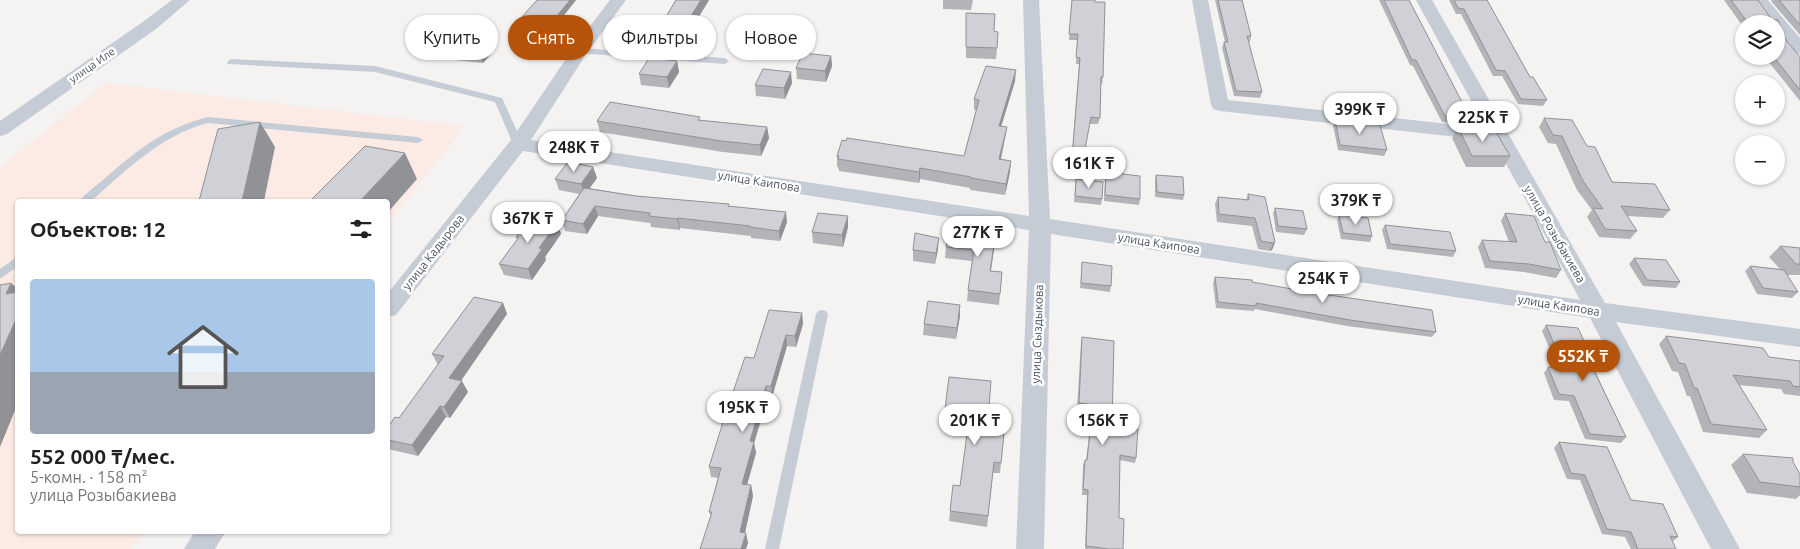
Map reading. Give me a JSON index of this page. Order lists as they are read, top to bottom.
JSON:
{
  "streets": {
    "street": [
      "улица Иле",
      "улица Каипова",
      "улица Розыбакиева",
      "улица Кадырова",
      "улица Сыздыкова"
    ]
  },
  "crossings": [
    ["улица Каипова", "улица Розыбакиева"],
    ["улица Каипова", "улица Кадырова"],
    ["улица Каипова", "улица Сыздыкова"]
  ],
  "page": {
    "map_buttons": ["+", "−"],
    "chip": [
      "Купить",
      "Снять",
      "Фильтры",
      "Новое"
    ],
    "price": [
      "399K ₸",
      "225K ₸",
      "248K ₸",
      "161K ₸",
      "379K ₸",
      "367K ₸",
      "277K ₸",
      "254K ₸",
      "552K ₸",
      "195K ₸",
      "201K ₸",
      "156K ₸"
    ],
    "heading": "Объектов: 12",
    "list": [
      {
        "name": "552 000 ₸/мес.",
        "note": "5-комн. · 158 m² · улица Розыбакиева"
      }
    ]
  }
}
